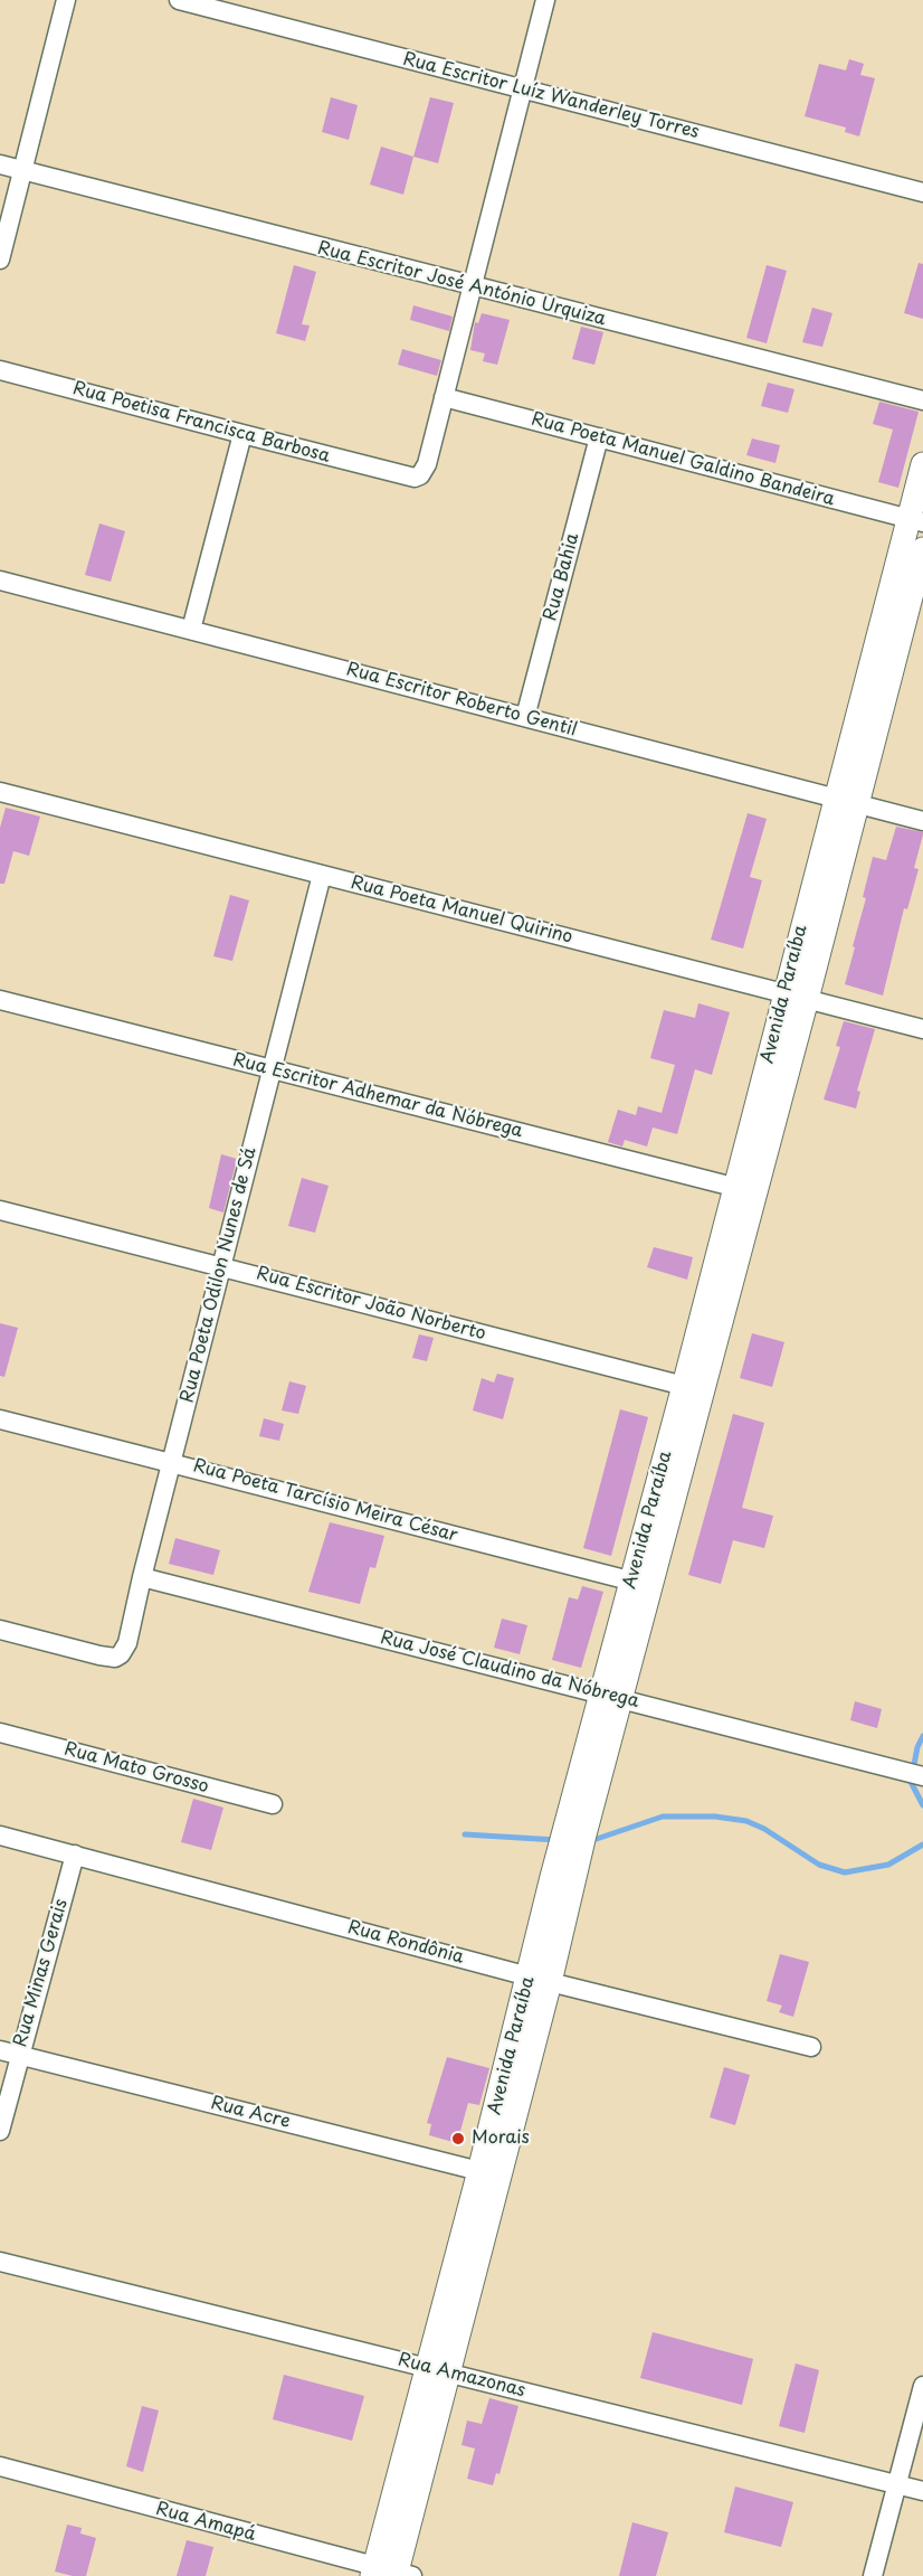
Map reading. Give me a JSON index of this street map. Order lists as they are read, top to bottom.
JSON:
{
  "streets": {
    "street": [
      "Rua Escritor Luíz Wanderley Torres",
      "Rua Escritor José António Urquiza",
      "Rua Poetisa Francisca Barbosa",
      "Rua Poeta Manuel Galdino Bandeira",
      "Rua Bahia",
      "Rua Escritor Roberto Gentil",
      "Rua Poeta Manuel Quirino",
      "Avenida Paraíba",
      "Rua Escritor Adhemar da Nóbrega",
      "Rua Poeta Odilon Nunes de Sá",
      "Rua Escritor João Norberto",
      "Rua Poeta Tarcísio Meira César",
      "Rua José Claudino da Nóbrega",
      "Rua Mato Grosso",
      "Rua Rondônia",
      "Rua Minas Gerais",
      "Rua Acre",
      "Rua Amazonas",
      "Rua Amapá"
    ]
  },
  "crossings": [
    ["Rua Poetisa Francisca Barbosa", "Rua Poeta Manuel Galdino Bandeira"],
    ["Rua Poeta Manuel Galdino Bandeira", "Rua Bahia"],
    ["Rua Poeta Manuel Galdino Bandeira", "Avenida Paraíba"],
    ["Rua Bahia", "Rua Escritor Roberto Gentil"],
    ["Rua Escritor Roberto Gentil", "Avenida Paraíba"],
    ["Rua Poeta Manuel Quirino", "Avenida Paraíba"],
    ["Rua Poeta Manuel Quirino", "Rua Poeta Odilon Nunes de Sá"],
    ["Avenida Paraíba", "Rua Escritor Adhemar da Nóbrega"],
    ["Avenida Paraíba", "Rua Escritor João Norberto"],
    ["Avenida Paraíba", "Rua Poeta Tarcísio Meira César"],
    ["Avenida Paraíba", "Rua José Claudino da Nóbrega"],
    ["Avenida Paraíba", "Rua Rondônia"],
    ["Avenida Paraíba", "Rua Acre"],
    ["Avenida Paraíba", "Rua Amazonas"],
    ["Avenida Paraíba", "Rua Amapá"],
    ["Rua Escritor Adhemar da Nóbrega", "Rua Poeta Odilon Nunes de Sá"],
    ["Rua Poeta Odilon Nunes de Sá", "Rua Escritor João Norberto"],
    ["Rua Poeta Odilon Nunes de Sá", "Rua Poeta Tarcísio Meira César"],
    ["Rua Poeta Odilon Nunes de Sá", "Rua José Claudino da Nóbrega"],
    ["Rua Rondônia", "Rua Minas Gerais"],
    ["Rua Minas Gerais", "Rua Acre"]
  ],
  "places": ["Morais"]
}
